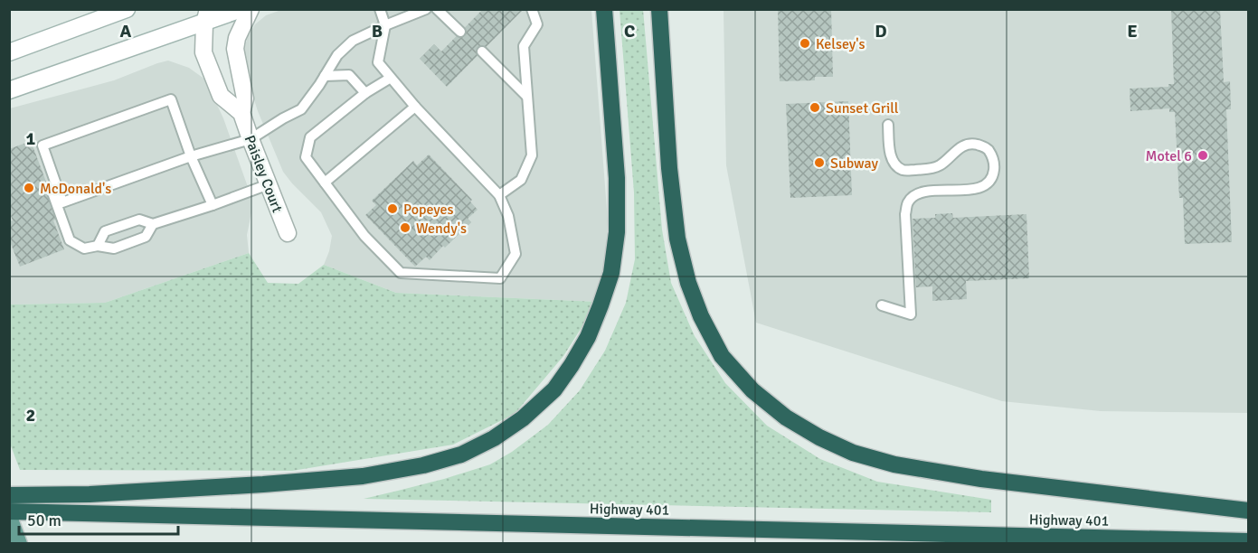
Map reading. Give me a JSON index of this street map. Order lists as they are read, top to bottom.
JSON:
{
  "streets": {
    "highway": ["Highway 401"],
    "main road": ["Paisley Court"]
  },
  "places": [
    "Kelsey's",
    "Sunset Grill",
    "Motel 6",
    "Subway",
    "McDonald's",
    "Popeyes",
    "Wendy's"
  ],
  "scale_bar": "50 m",
  "grid": {
    "columns": [
      "A",
      "B",
      "C",
      "D",
      "E"
    ],
    "rows": ["1", "2"]
  }
}
